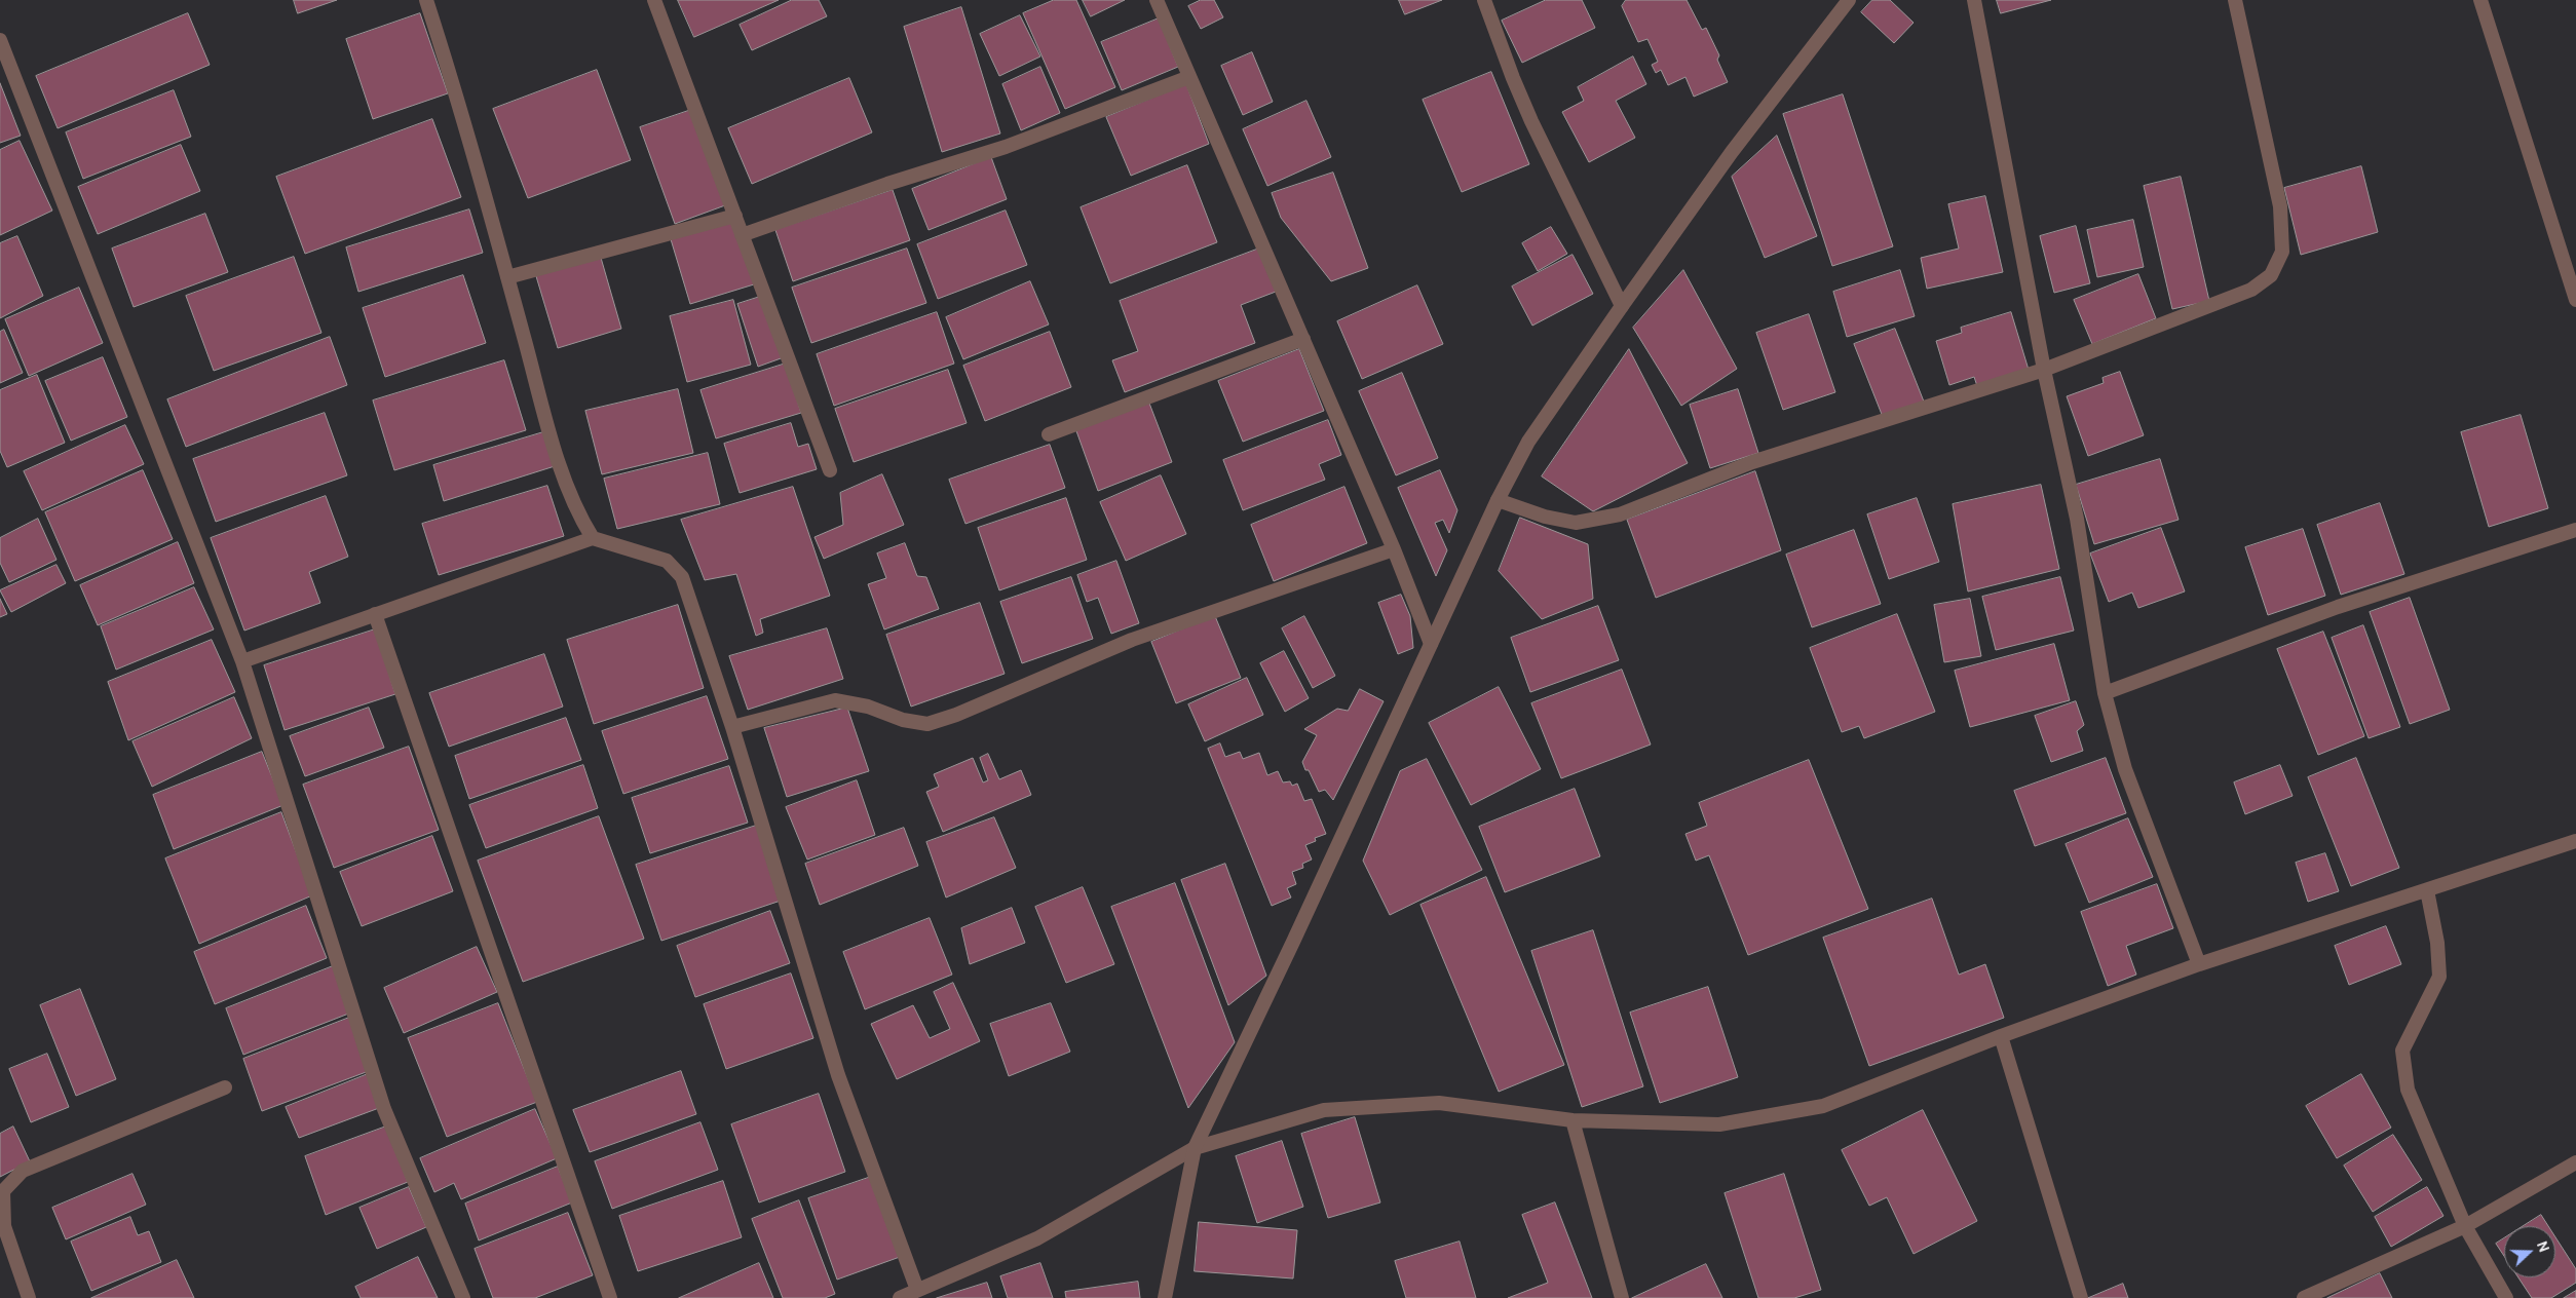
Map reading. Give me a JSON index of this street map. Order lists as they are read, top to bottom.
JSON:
{
  "north": "right"
}
